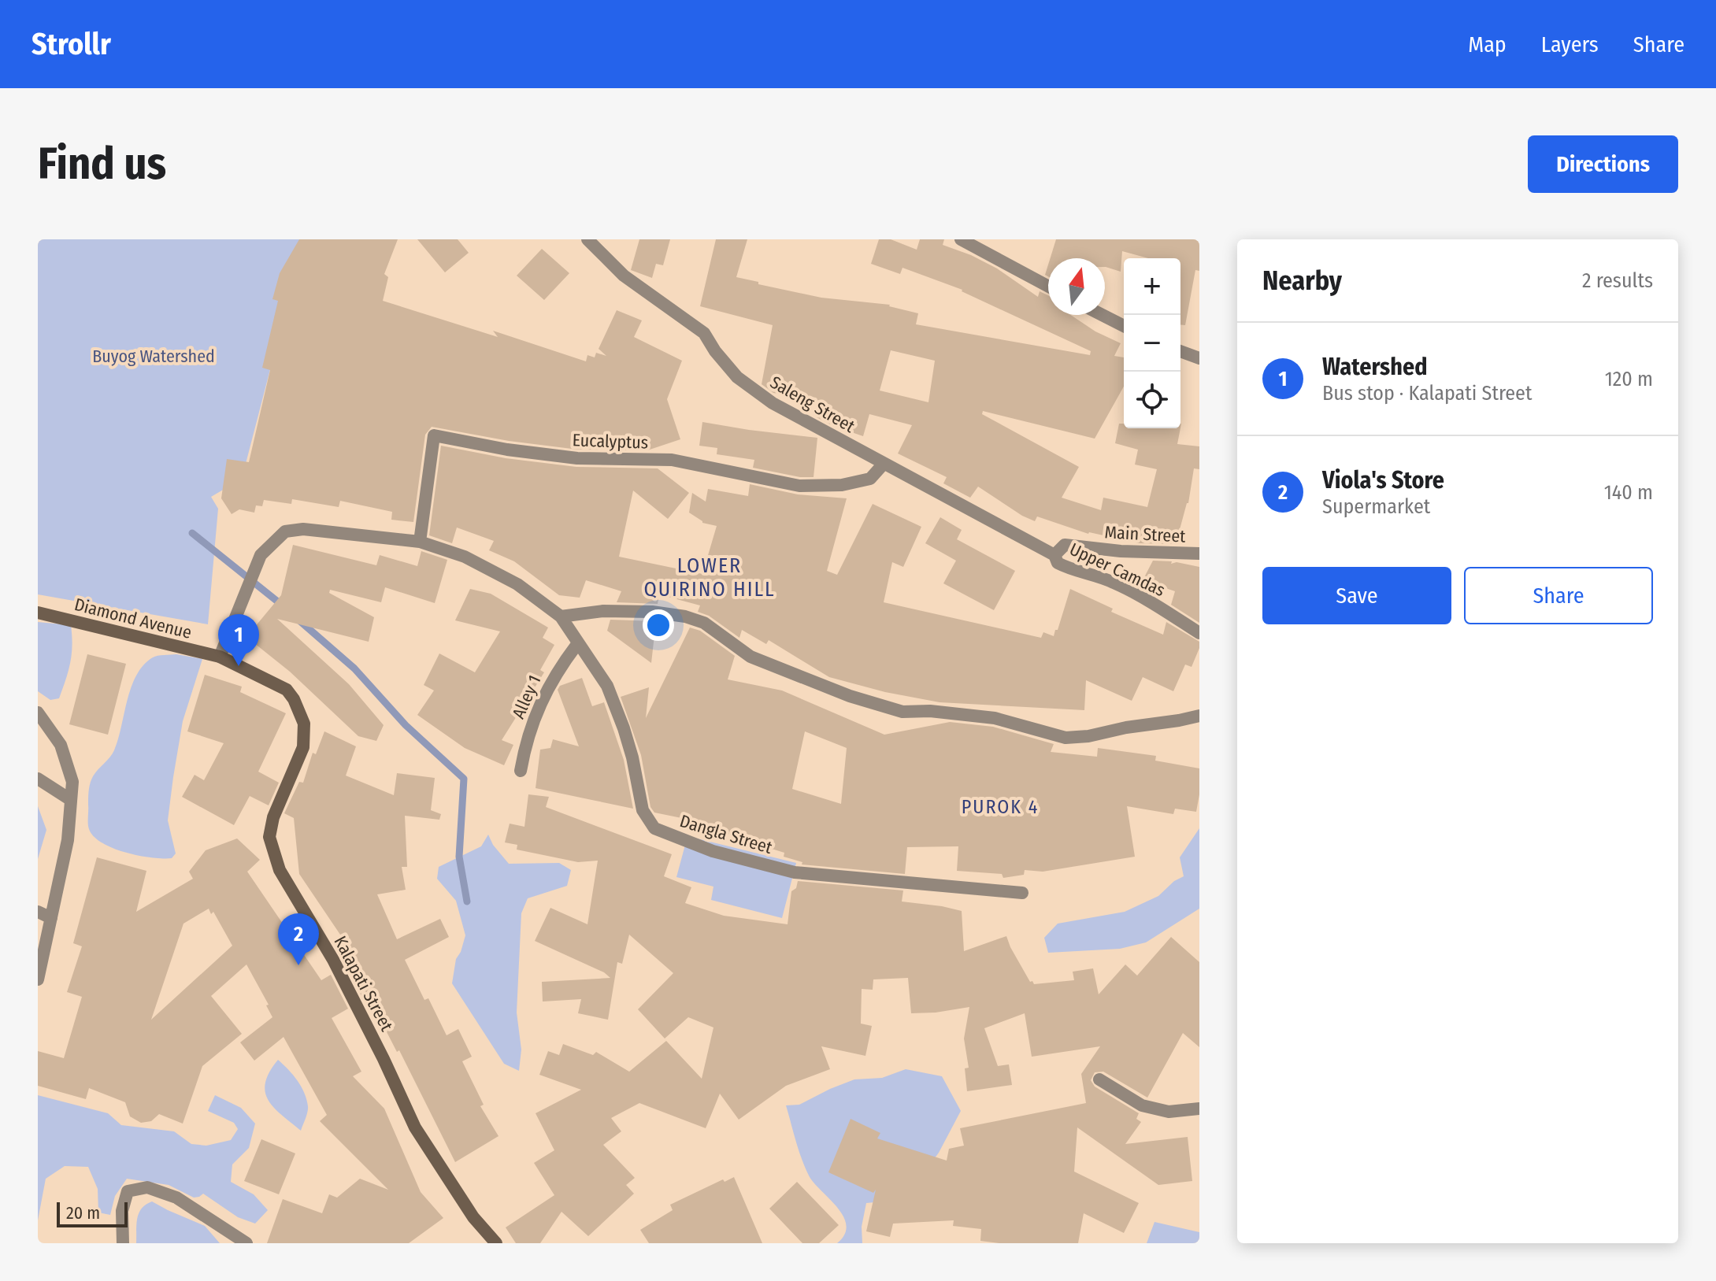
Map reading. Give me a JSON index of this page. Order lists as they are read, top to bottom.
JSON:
{
  "streets": {
    "street": [
      "Saleng Street",
      "Eucalyptus",
      "Main Street",
      "Upper Camdas",
      "Diamond Avenue",
      "Alley 1",
      "Dangla Street",
      "Kalapati Street"
    ]
  },
  "crossings": [
    ["Saleng Street", "Eucalyptus"],
    ["Saleng Street", "Main Street"],
    ["Saleng Street", "Upper Camdas"],
    ["Main Street", "Upper Camdas"],
    ["Diamond Avenue", "Kalapati Street"],
    ["Alley 1", "Dangla Street"]
  ],
  "districts": ["LOWER QUIRINO HILL", "PUROK 4"],
  "parks": ["Buyog Watershed"],
  "scale_bar": "20 m",
  "north": "top",
  "page": {
    "header": "Strollr",
    "nav": ["Map", "Layers", "Share"],
    "buttons": [
      "Directions",
      ["Save", "Share"]
    ],
    "title": "Find us",
    "heading": ["Nearby", "2 results"],
    "map_buttons": ["+", "−"],
    "list": [
      {
        "mark": "1",
        "name": "Watershed",
        "note": "Bus stop · Kalapati Street",
        "value": "120 m"
      },
      {
        "mark": "2",
        "name": "Viola's Store",
        "note": "Supermarket",
        "value": "140 m"
      }
    ],
    "pins": ["1", "2"],
    "scale": "20 m"
  }
}
